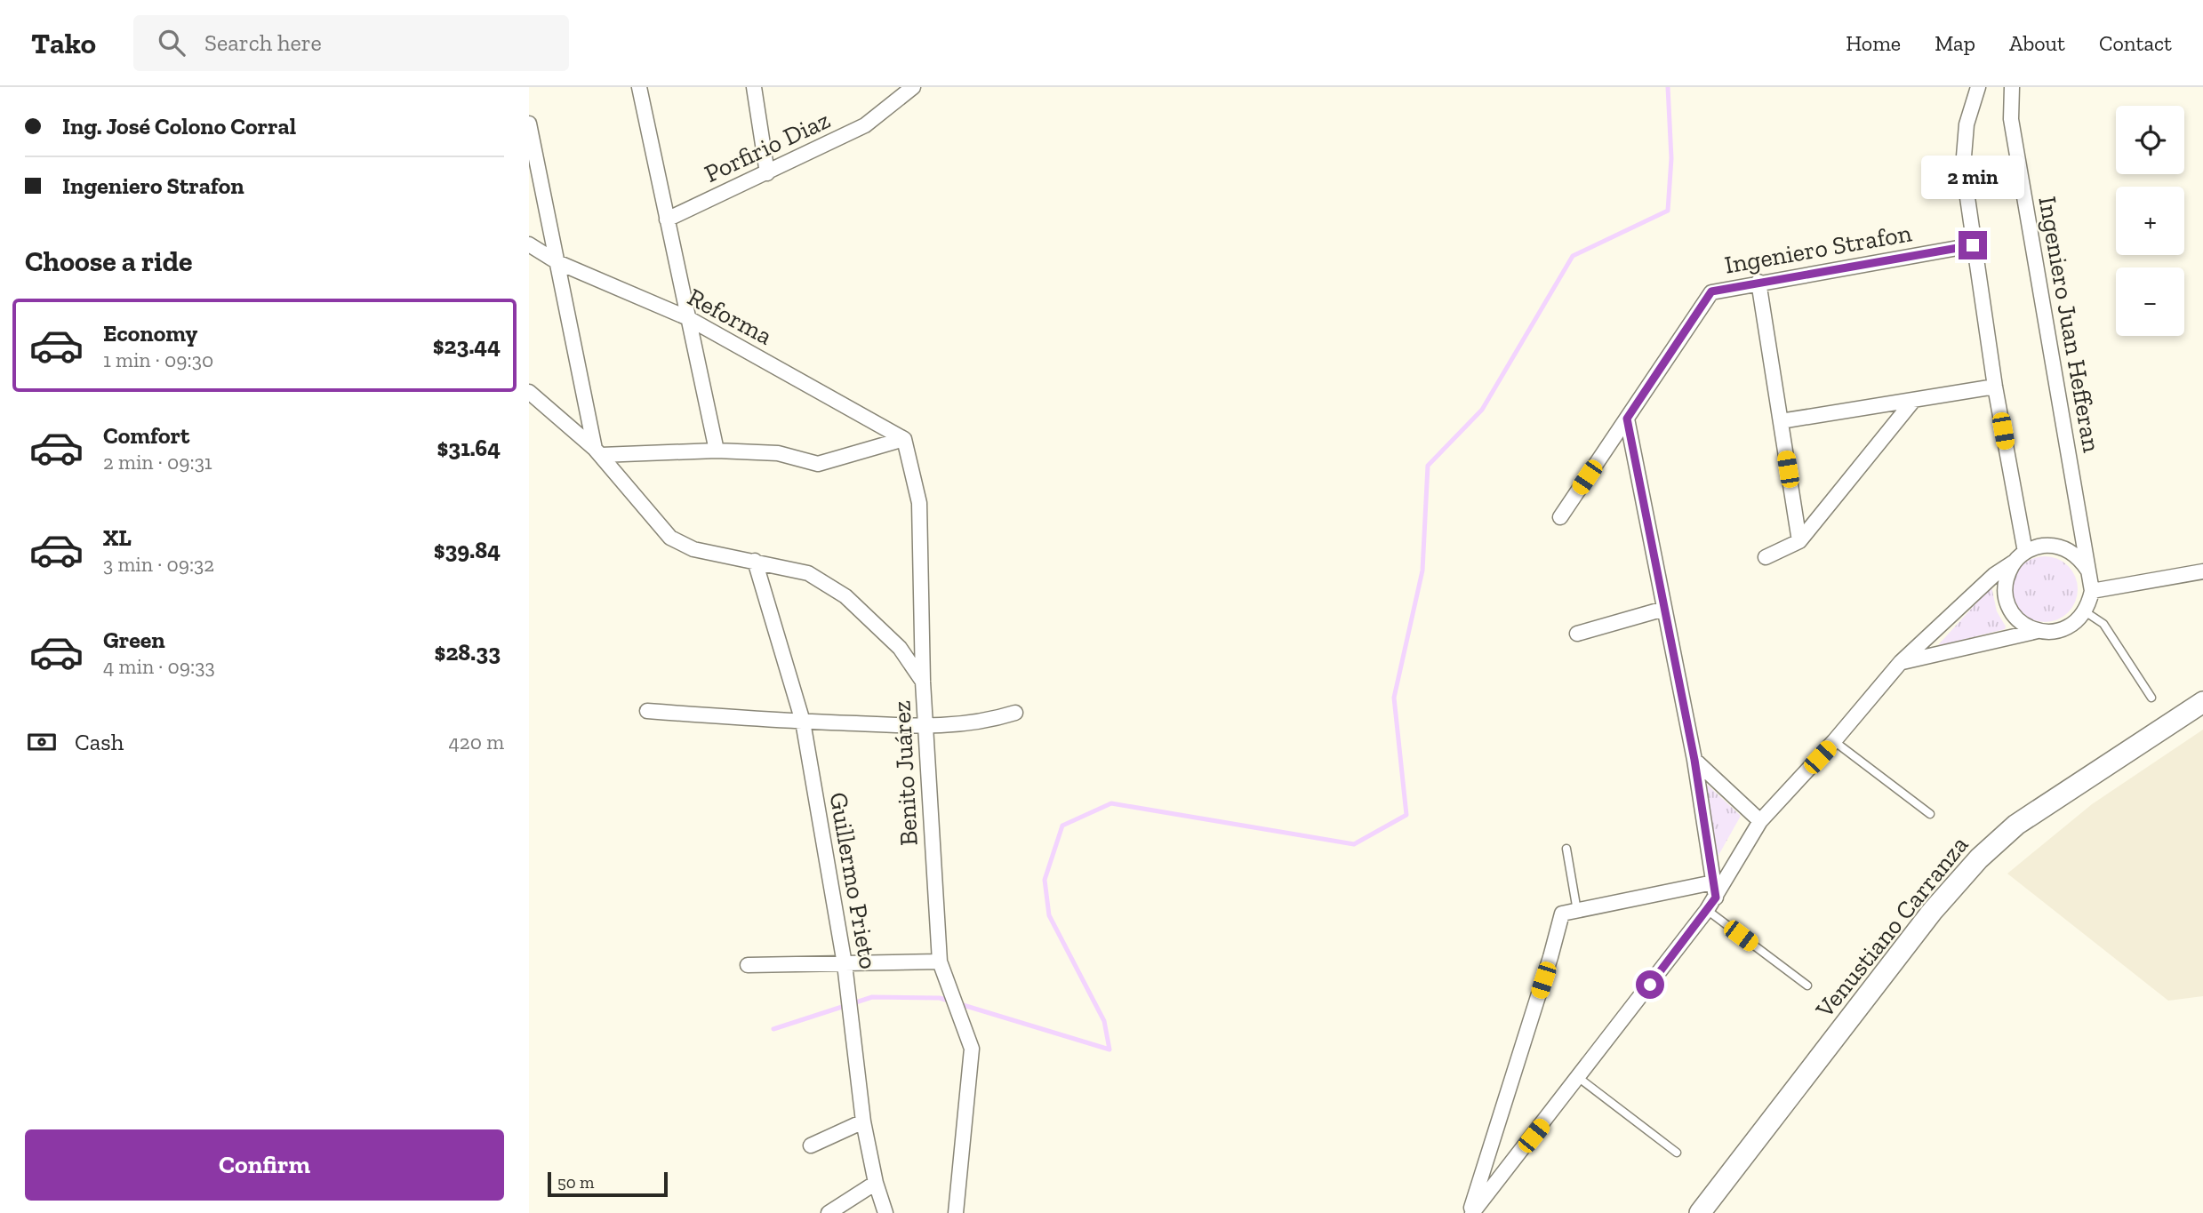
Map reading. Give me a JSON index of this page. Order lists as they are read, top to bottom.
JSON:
{
  "streets": {
    "main road": ["Venustiano Carranza"],
    "street": [
      "Porfirio Diaz",
      "Ingeniero Strafon",
      "Reforma",
      "Ingeniero Juan Hefferan",
      "Benito Juárez",
      "Guillermo Prieto"
    ]
  },
  "crossings": [
    ["Benito Juárez", "Guillermo Prieto"]
  ],
  "scale_bar": "50 m",
  "page": {
    "header": "Tako",
    "search": "Search here",
    "nav": [
      "Home",
      "Map",
      "About",
      "Contact"
    ],
    "banner": ["Ing. José Colono Corral", "Ingeniero Strafon"],
    "map_buttons": ["+", "−"],
    "bubble": "2 min",
    "heading": "Choose a ride",
    "list": [
      {
        "name": "Economy",
        "note": "1 min · 09:30",
        "value": "$23.44"
      },
      {
        "name": "Comfort",
        "note": "2 min · 09:31",
        "value": "$31.64"
      },
      {
        "name": "XL",
        "note": "3 min · 09:32",
        "value": "$39.84"
      },
      {
        "name": "Green",
        "note": "4 min · 09:33",
        "value": "$28.33"
      }
    ],
    "pay": ["Cash", "420 m"],
    "buttons": "Confirm",
    "scale": "50 m"
  }
}
